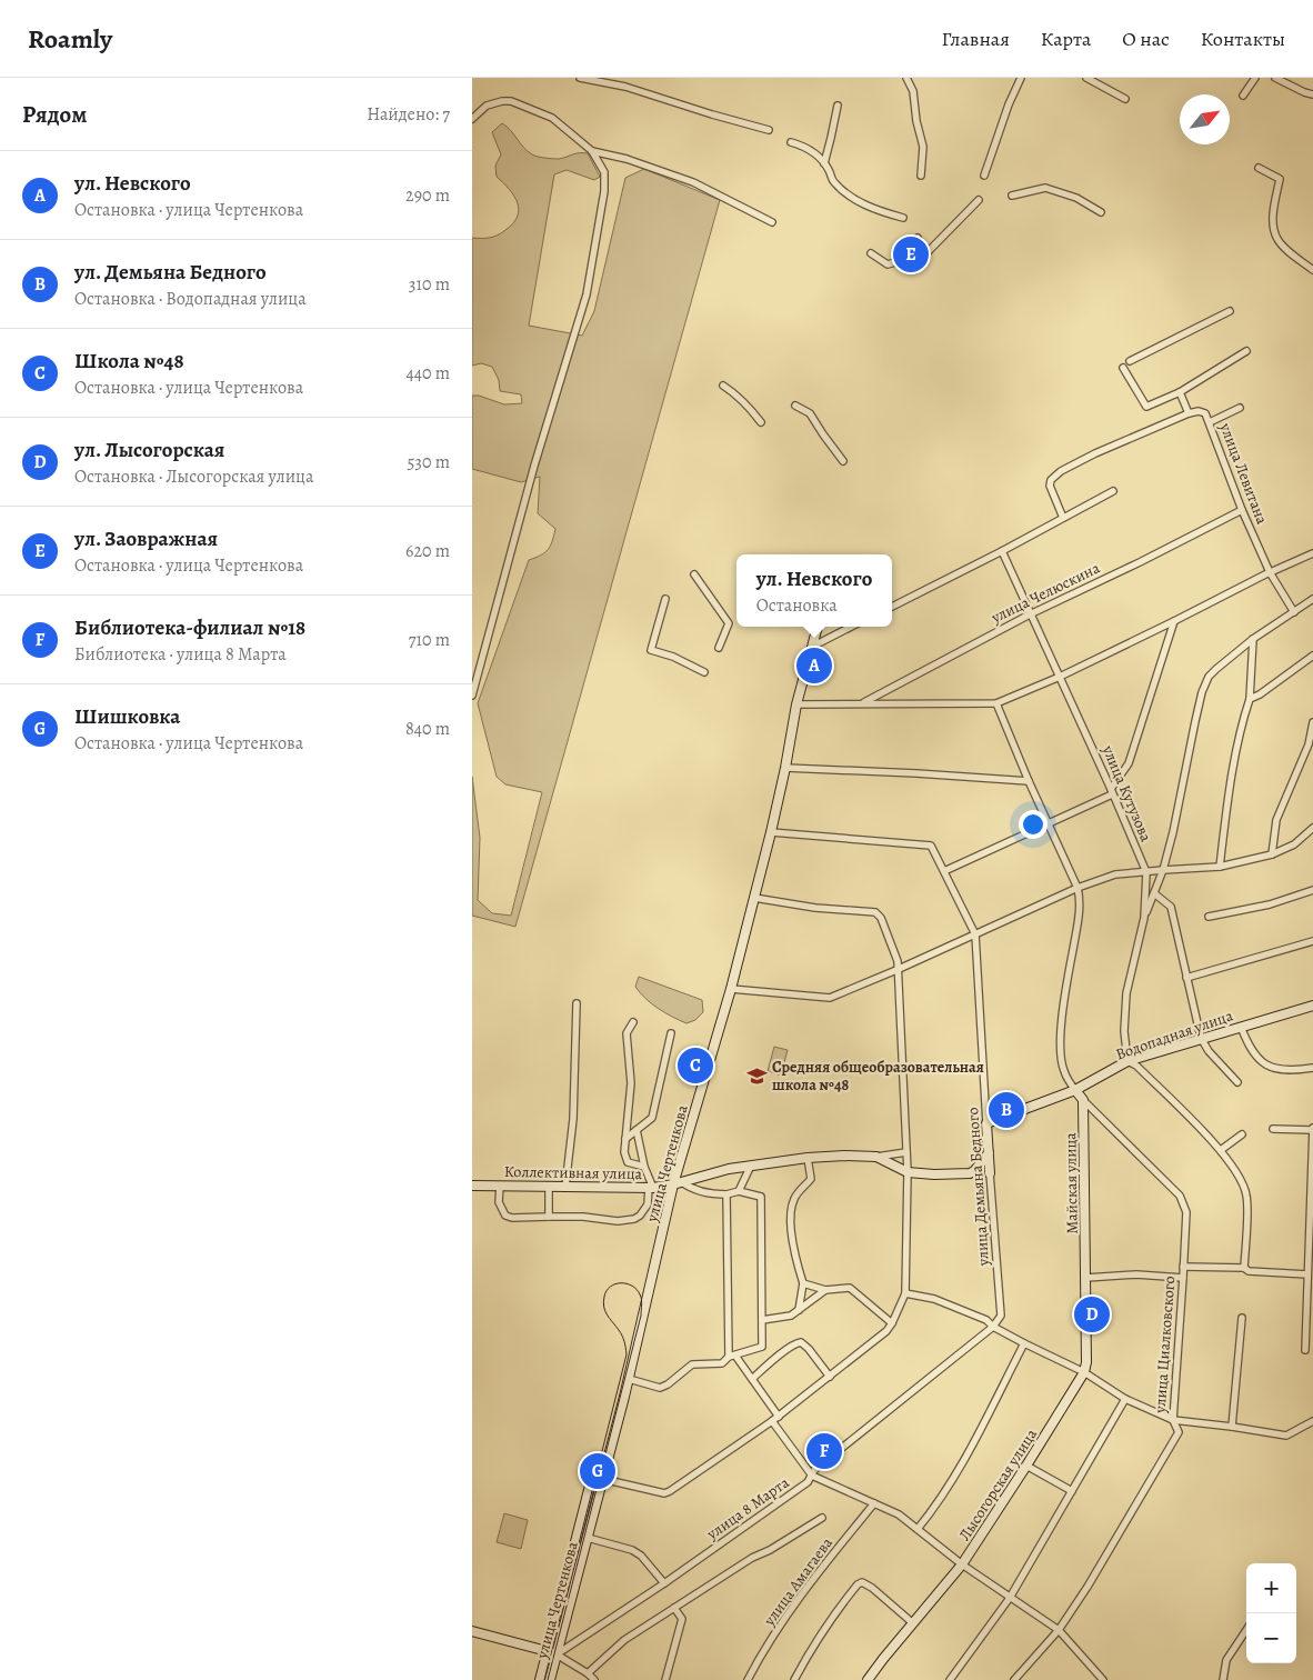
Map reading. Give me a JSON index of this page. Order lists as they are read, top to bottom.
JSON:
{
  "streets": {
    "street": [
      "улица Левитана",
      "улица Челюскина",
      "улица Кутузова",
      "Водопадная улица",
      "улица Чертенкова",
      "Коллективная улица",
      "Майская улица",
      "улица Демьяна Бедного",
      "улица Циалковского",
      "Лысогорская улица",
      "улица 8 Марта",
      "улица Амагаева"
    ]
  },
  "crossings": [
    ["улица Левитана", "улица Челюскина"],
    ["улица Челюскина", "улица Кутузова"],
    ["улица Кутузова", "Водопадная улица"],
    ["Водопадная улица", "улица Демьяна Бедного"],
    ["улица Чертенкова", "Коллективная улица"],
    ["улица Чертенкова", "улица Демьяна Бедного"],
    ["улица Чертенкова", "улица 8 Марта"],
    ["Майская улица", "улица Циалковского"],
    ["Майская улица", "Лысогорская улица"],
    ["улица Демьяна Бедного", "улица 8 Марта"]
  ],
  "places": {
    "school or university": ["Средняя общеобразовательная школа №48"]
  },
  "north": "top right",
  "page": {
    "header": "Roamly",
    "nav": [
      "Главная",
      "Карта",
      "О нас",
      "Контакты"
    ],
    "heading": ["Рядом", "Найдено: 7"],
    "list": [
      {
        "mark": "A",
        "name": "ул. Невского",
        "note": "Остановка · улица Чертенкова",
        "value": "290 m"
      },
      {
        "mark": "B",
        "name": "ул. Демьяна Бедного",
        "note": "Остановка · Водопадная улица",
        "value": "310 m"
      },
      {
        "mark": "C",
        "name": "Школа №48",
        "note": "Остановка · улица Чертенкова",
        "value": "440 m"
      },
      {
        "mark": "D",
        "name": "ул. Лысогорская",
        "note": "Остановка · Лысогорская улица",
        "value": "530 m"
      },
      {
        "mark": "E",
        "name": "ул. Заовражная",
        "note": "Остановка · улица Чертенкова",
        "value": "620 m"
      },
      {
        "mark": "F",
        "name": "Библиотека-филиал №18",
        "note": "Библиотека · улица 8 Марта",
        "value": "710 m"
      },
      {
        "mark": "G",
        "name": "Шишковка",
        "note": "Остановка · улица Чертенкова",
        "value": "840 m"
      }
    ],
    "pins": [
      "E",
      "A",
      "C",
      "B",
      "D",
      "F",
      "G"
    ],
    "popup": ["ул. Невского", "Остановка"],
    "map_buttons": ["+", "−"]
  }
}
